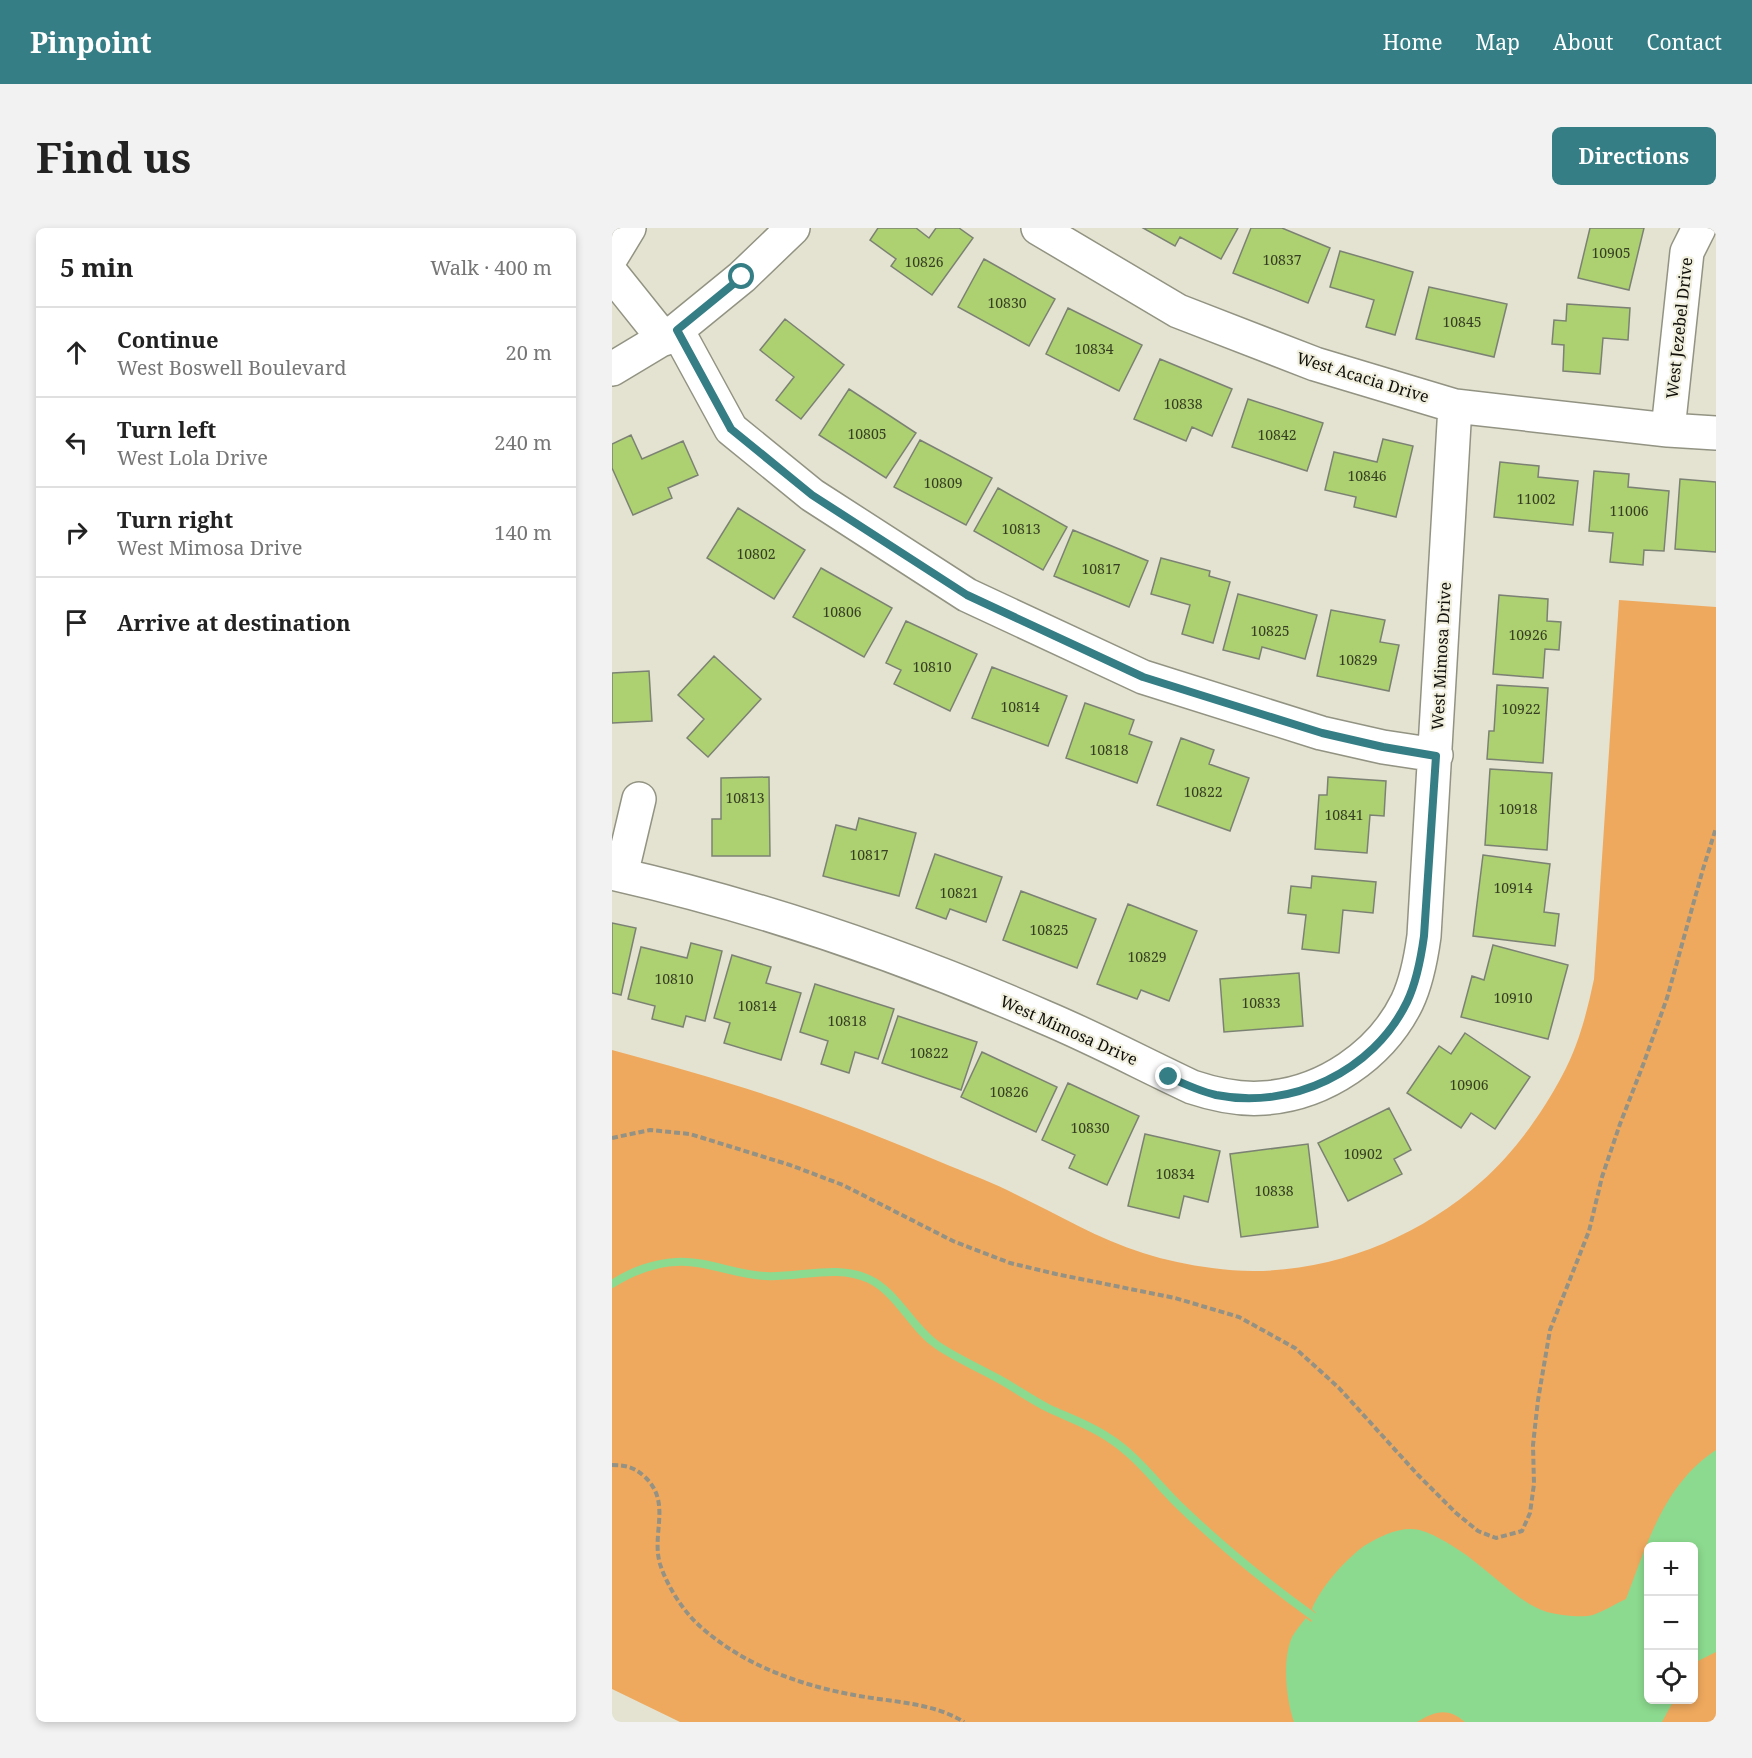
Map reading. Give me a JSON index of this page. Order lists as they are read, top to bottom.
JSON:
{
  "streets": {
    "street": ["West Jezebel Drive", "West Acacia Drive", "West Mimosa Drive"]
  },
  "crossings": [
    ["West Jezebel Drive", "West Acacia Drive"],
    ["West Acacia Drive", "West Mimosa Drive"]
  ],
  "house_numbers": [
    "10905",
    "10837",
    "10826",
    "10830",
    "10845",
    "10834",
    "10838",
    "10805",
    "10842",
    "10846",
    "10809",
    "11002",
    "11006",
    "10813",
    "10802",
    "10817",
    "10806",
    "10825",
    "10926",
    "10829",
    "10810",
    "10814",
    "10922",
    "10818",
    "10822",
    "10813",
    "10918",
    "10841",
    "10817",
    "10914",
    "10821",
    "10825",
    "10829",
    "10810",
    "10910",
    "10833",
    "10814",
    "10818",
    "10822",
    "10906",
    "10826",
    "10830",
    "10902",
    "10834",
    "10838"
  ],
  "page": {
    "header": "Pinpoint",
    "nav": [
      "Home",
      "Map",
      "About",
      "Contact"
    ],
    "buttons": "Directions",
    "title": "Find us",
    "heading": ["5 min", "Walk · 400 m"],
    "list": [
      ["Continue", "West Boswell Boulevard", "20 m"],
      ["Turn left", "West Lola Drive", "240 m"],
      ["Turn right", "West Mimosa Drive", "140 m"],
      "Arrive at destination"
    ],
    "map_buttons": ["+", "−"]
  }
}
